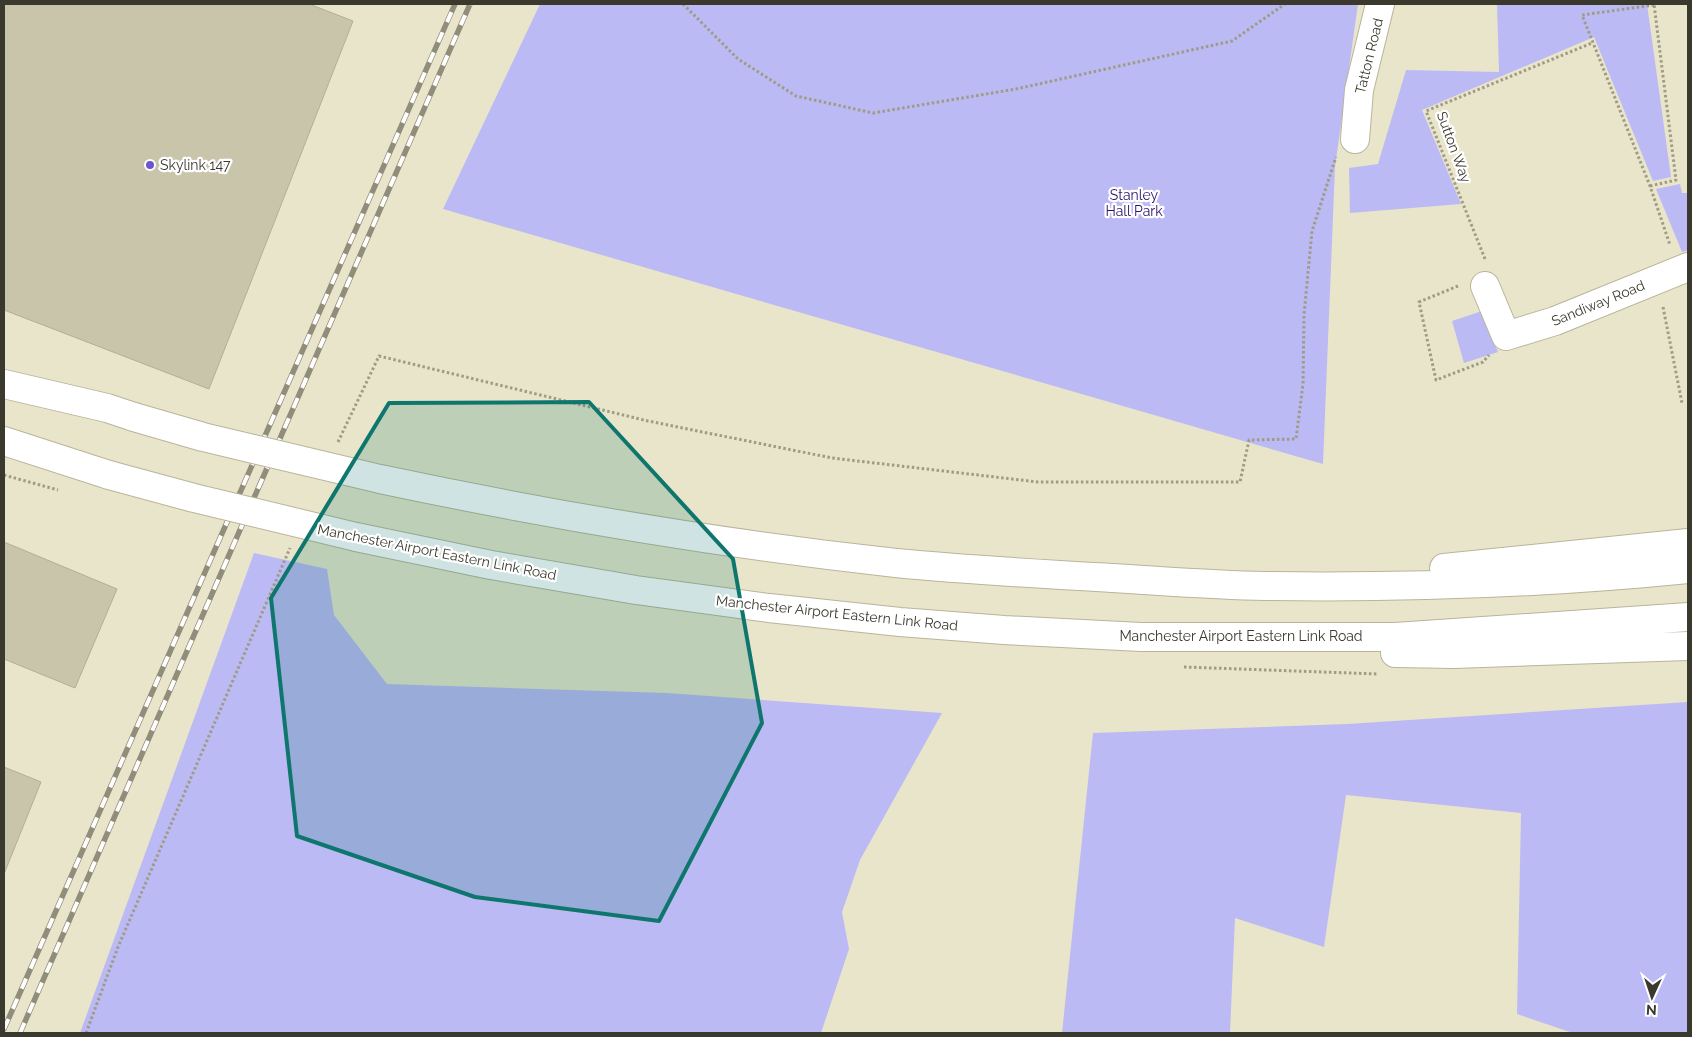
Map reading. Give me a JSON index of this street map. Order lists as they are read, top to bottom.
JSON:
{
  "streets": {
    "main road": ["Tatton Road", "Sandiway Road", "Manchester Airport Eastern Link Road"],
    "path": ["Sutton Way"]
  },
  "parks": ["Stanley Hall Park"],
  "places": ["Skylink 147"],
  "north": "bottom"
}
